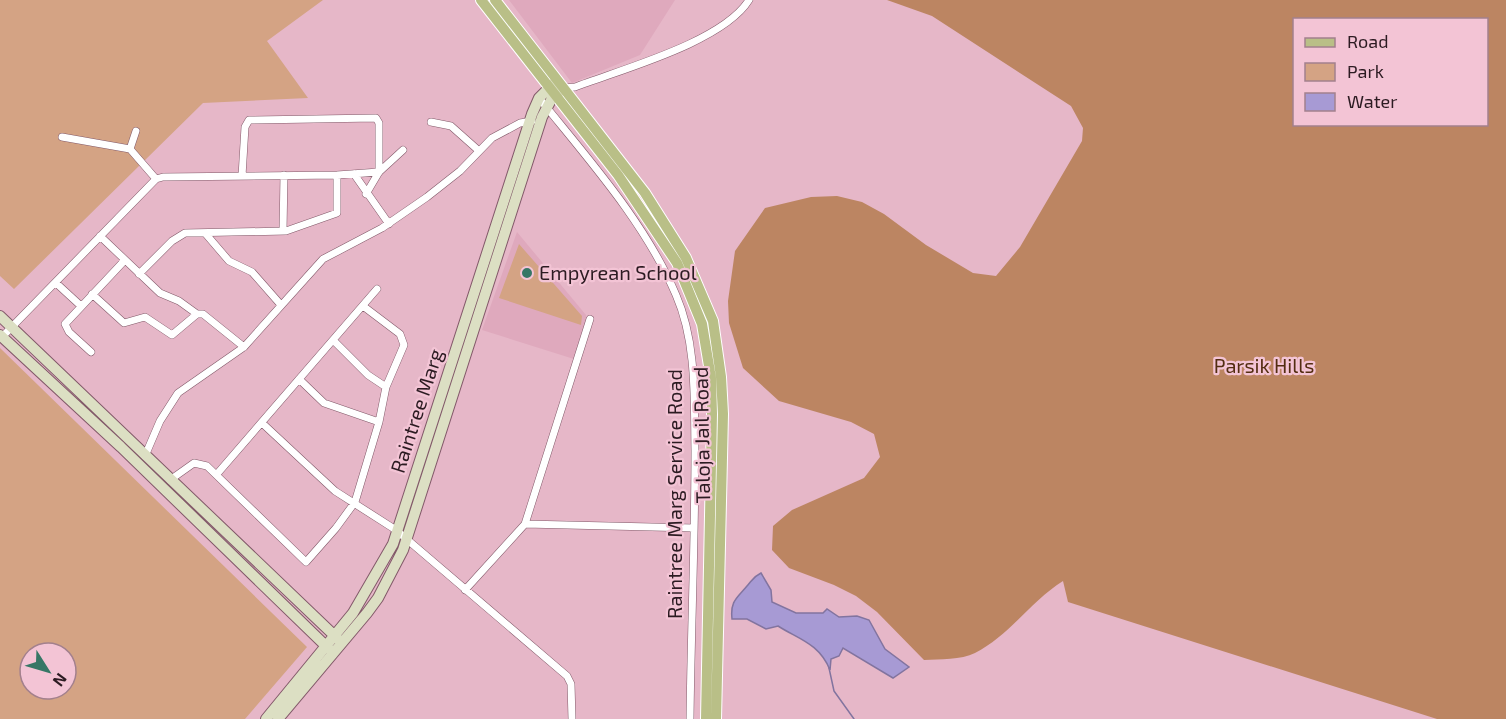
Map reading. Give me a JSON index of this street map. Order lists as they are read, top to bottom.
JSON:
{
  "streets": {
    "main road": ["Raintree Marg", "Taloja Jail Road"],
    "street": ["Raintree Marg Service Road"]
  },
  "crossings": [
    ["Raintree Marg", "Taloja Jail Road"],
    ["Raintree Marg", "Raintree Marg Service Road"]
  ],
  "parks": ["Parsik Hills"],
  "places": ["Empyrean School"],
  "legend": ["Road", "Park", "Water"],
  "north": "bottom right"
}
